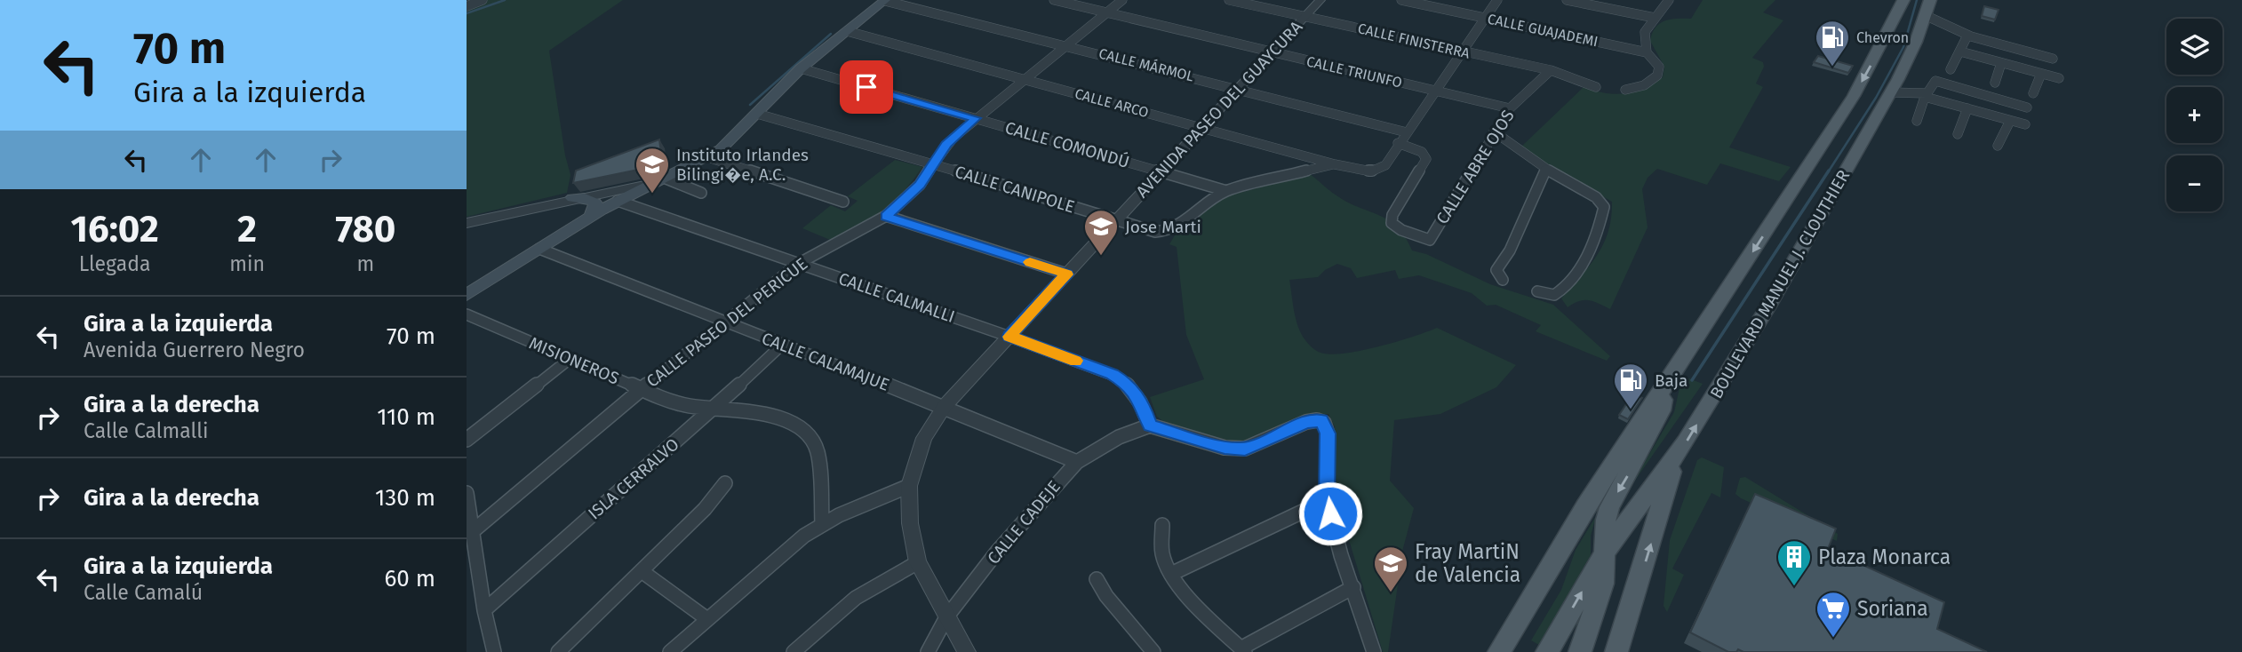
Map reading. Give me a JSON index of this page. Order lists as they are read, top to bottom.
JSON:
{
  "streets": {
    "main road": ["BOULEVARD MANUEL J. CLOUTHIER"],
    "street": [
      "CALLE GUAJADEMI",
      "CALLE FINISTERRA",
      "CALLE MÁRMOL",
      "CALLE TRIUNFO",
      "CALLE ARCO",
      "AVENIDA PASEO DEL GUAYCURA",
      "CALLE COMONDÚ",
      "CALLE ABRE OJOS",
      "CALLE CANIPOLE",
      "CALLE CALMALLI",
      "CALLE PASEO DEL PERICUE",
      "MISIONEROS",
      "CALLE CALAMAJUE",
      "ISLA CERRALVO",
      "CALLE CADEJE"
    ]
  },
  "crossings": [
    ["CALLE FINISTERRA", "AVENIDA PASEO DEL GUAYCURA"],
    ["CALLE FINISTERRA", "CALLE ABRE OJOS"],
    ["CALLE MÁRMOL", "AVENIDA PASEO DEL GUAYCURA"],
    ["CALLE MÁRMOL", "CALLE PASEO DEL PERICUE"],
    ["CALLE TRIUNFO", "AVENIDA PASEO DEL GUAYCURA"],
    ["CALLE TRIUNFO", "CALLE ABRE OJOS"],
    ["CALLE TRIUNFO", "CALLE PASEO DEL PERICUE"],
    ["CALLE ARCO", "AVENIDA PASEO DEL GUAYCURA"],
    ["CALLE ARCO", "CALLE ABRE OJOS"],
    ["CALLE ARCO", "CALLE CANIPOLE"],
    ["CALLE ARCO", "CALLE PASEO DEL PERICUE"],
    ["AVENIDA PASEO DEL GUAYCURA", "CALLE COMONDÚ"],
    ["AVENIDA PASEO DEL GUAYCURA", "CALLE CANIPOLE"],
    ["AVENIDA PASEO DEL GUAYCURA", "CALLE CALMALLI"],
    ["AVENIDA PASEO DEL GUAYCURA", "CALLE CALAMAJUE"],
    ["AVENIDA PASEO DEL GUAYCURA", "CALLE CADEJE"],
    ["CALLE COMONDÚ", "CALLE CANIPOLE"],
    ["CALLE COMONDÚ", "CALLE PASEO DEL PERICUE"],
    ["CALLE CANIPOLE", "CALLE PASEO DEL PERICUE"],
    ["CALLE CALMALLI", "CALLE PASEO DEL PERICUE"],
    ["CALLE CALMALLI", "CALLE CADEJE"],
    ["CALLE PASEO DEL PERICUE", "MISIONEROS"],
    ["CALLE PASEO DEL PERICUE", "CALLE CALAMAJUE"],
    ["MISIONEROS", "ISLA CERRALVO"],
    ["CALLE CALAMAJUE", "ISLA CERRALVO"],
    ["CALLE CALAMAJUE", "CALLE CADEJE"]
  ],
  "places": {
    "fuel station": ["Chevron", "Baja"],
    "school or university": ["Instituto Irlandes Bilingi�e, A.C.", "Jose Marti", "Fray MartiN de Valencia"],
    "building": ["Plaza Monarca"],
    "supermarket": ["Soriana"]
  },
  "page": {
    "turn": ["70 m", "Gira a la izquierda"],
    "map_buttons": ["+", "−"],
    "eta": [
      "16:02",
      "Llegada",
      "2",
      "min",
      "780",
      "m"
    ],
    "list": [
      {
        "name": "Gira a la izquierda",
        "note": "Avenida Guerrero Negro",
        "value": "70 m"
      },
      {
        "name": "Gira a la derecha",
        "note": "Calle Calmalli",
        "value": "110 m"
      },
      {
        "name": "Gira a la derecha",
        "value": "130 m"
      },
      {
        "name": "Gira a la izquierda",
        "note": "Calle Camalú",
        "value": "60 m"
      }
    ]
  }
}
